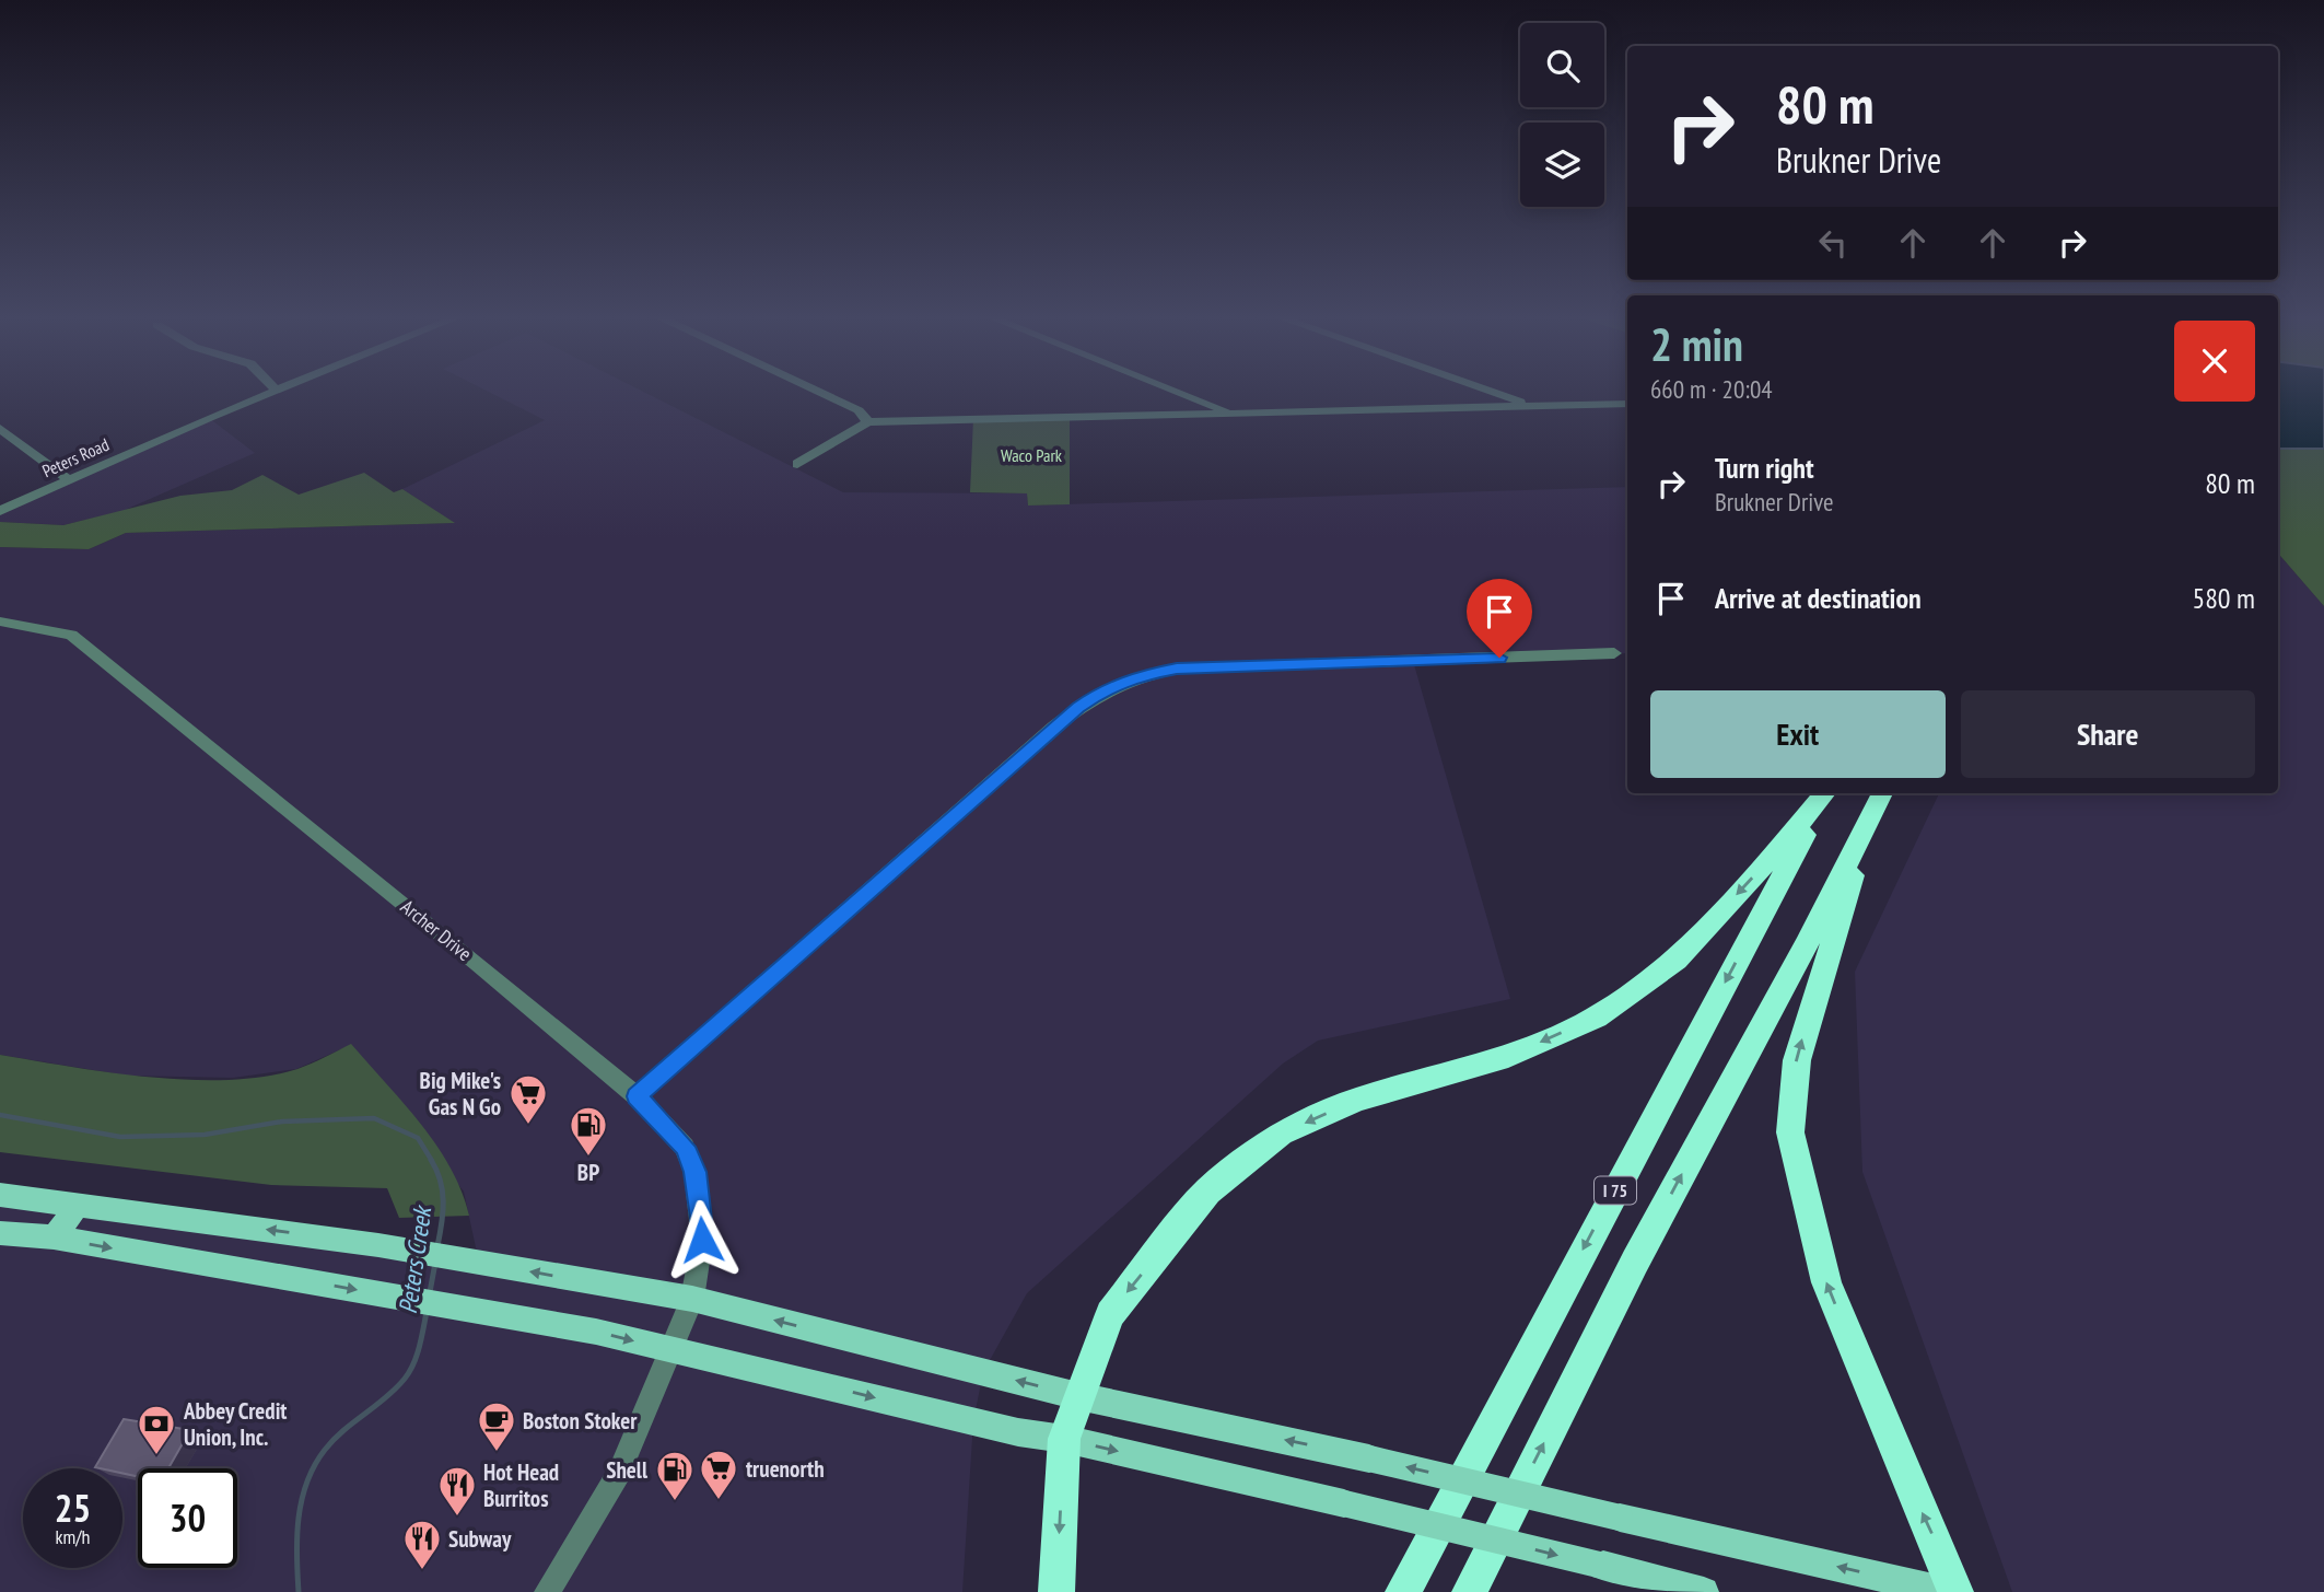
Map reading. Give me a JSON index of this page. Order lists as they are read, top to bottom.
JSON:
{
  "streets": {
    "highway": ["I 75"],
    "street": ["Peters Road", "Archer Drive"]
  },
  "water": ["Peters Creek"],
  "parks": ["Waco Park"],
  "places": {
    "supermarket": ["Big Mike's Gas N Go", "truenorth"],
    "fuel station": ["BP", "Shell"],
    "cafe": ["Boston Stoker"],
    "bank": ["Abbey Credit Union, Inc."],
    "restaurant": ["Hot Head Burritos", "Subway"]
  },
  "page": {
    "turn": ["80 m", "Brukner Drive"],
    "heading": ["2 min", "660 m · 20:04"],
    "list": [
      {
        "name": "Turn right",
        "note": "Brukner Drive",
        "value": "80 m"
      },
      {
        "name": "Arrive at destination",
        "value": "580 m"
      }
    ],
    "buttons": ["Exit", "Share"],
    "speed": "25 km/h",
    "limit": "30"
  }
}
